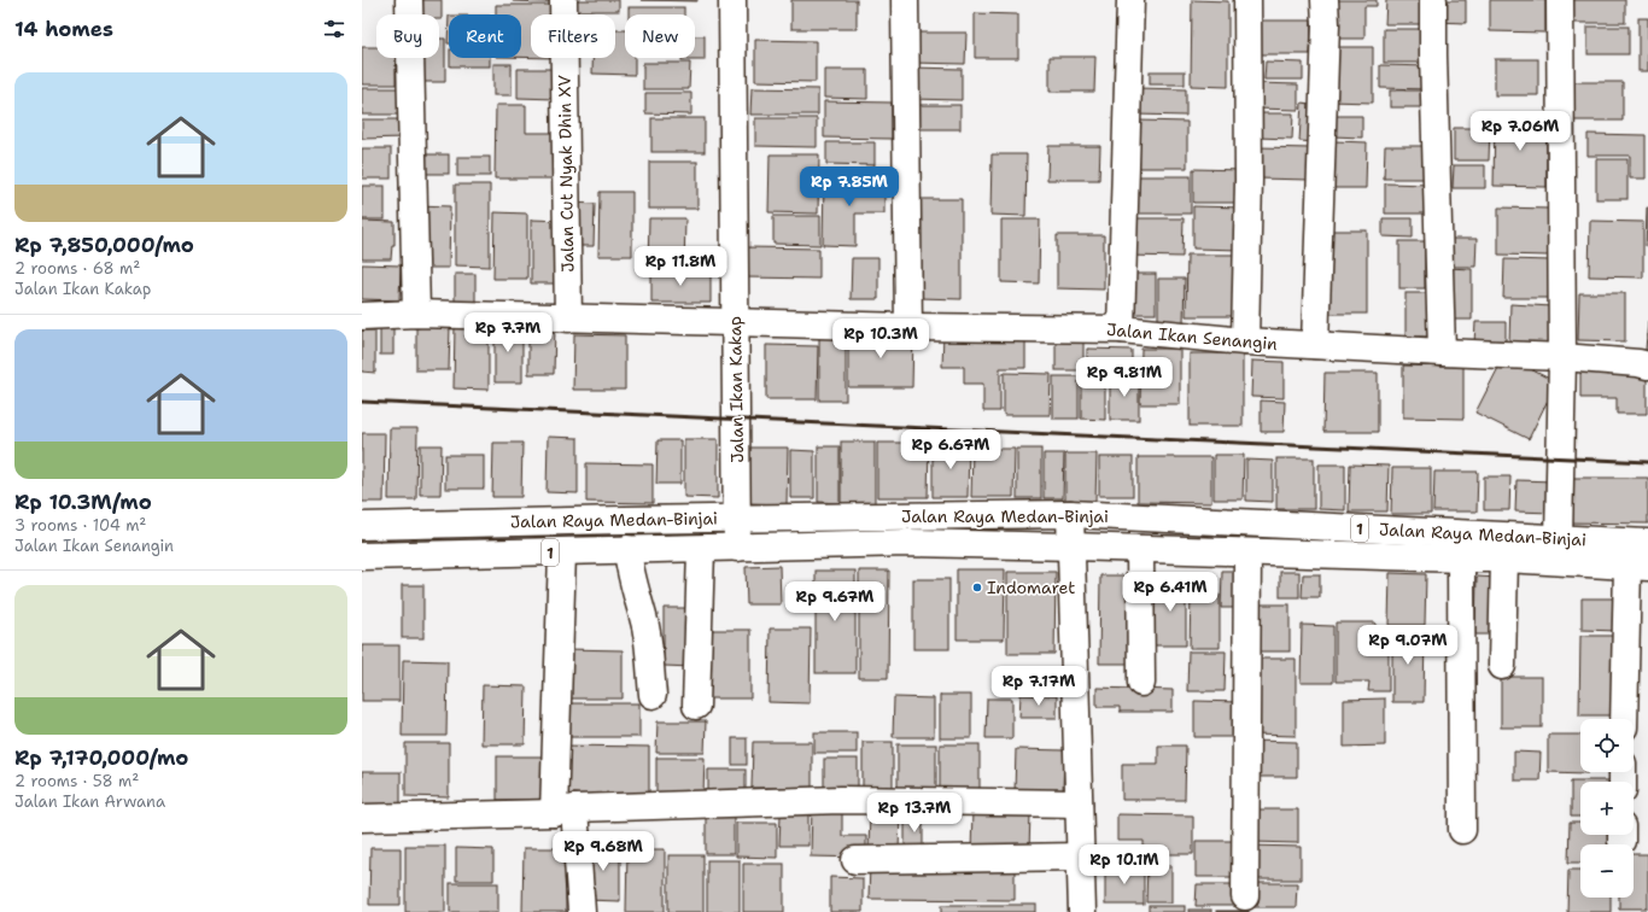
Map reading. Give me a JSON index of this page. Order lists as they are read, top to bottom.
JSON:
{
  "streets": {
    "street": [
      "Jalan Cut Nyak Dhin XV",
      "Jalan Ikan Senangin",
      "Jalan Ikan Kakap",
      "Jalan Raya Medan-Binjai",
      "1"
    ]
  },
  "crossings": [
    ["Jalan Cut Nyak Dhin XV", "Jalan Ikan Senangin"],
    ["Jalan Ikan Senangin", "Jalan Ikan Kakap"],
    ["Jalan Ikan Kakap", "Jalan Raya Medan-Binjai"]
  ],
  "places": ["Indomaret"],
  "page": {
    "heading": "14 homes",
    "chip": [
      "Buy",
      "Rent",
      "Filters",
      "New"
    ],
    "list": [
      {
        "name": "Rp 7,850,000/mo",
        "note": "2 rooms · 68 m² · Jalan Ikan Kakap"
      },
      {
        "name": "Rp 10.3M/mo",
        "note": "3 rooms · 104 m² · Jalan Ikan Senangin"
      },
      {
        "name": "Rp 7,170,000/mo",
        "note": "2 rooms · 58 m² · Jalan Ikan Arwana"
      }
    ],
    "price": [
      "Rp 7.06M",
      "Rp 7.85M",
      "Rp 11.8M",
      "Rp 7.7M",
      "Rp 10.3M",
      "Rp 9.81M",
      "Rp 6.67M",
      "Rp 6.41M",
      "Rp 9.67M",
      "Rp 9.07M",
      "Rp 7.17M",
      "Rp 13.7M",
      "Rp 9.68M",
      "Rp 10.1M"
    ],
    "map_buttons": ["+", "−"]
  }
}
